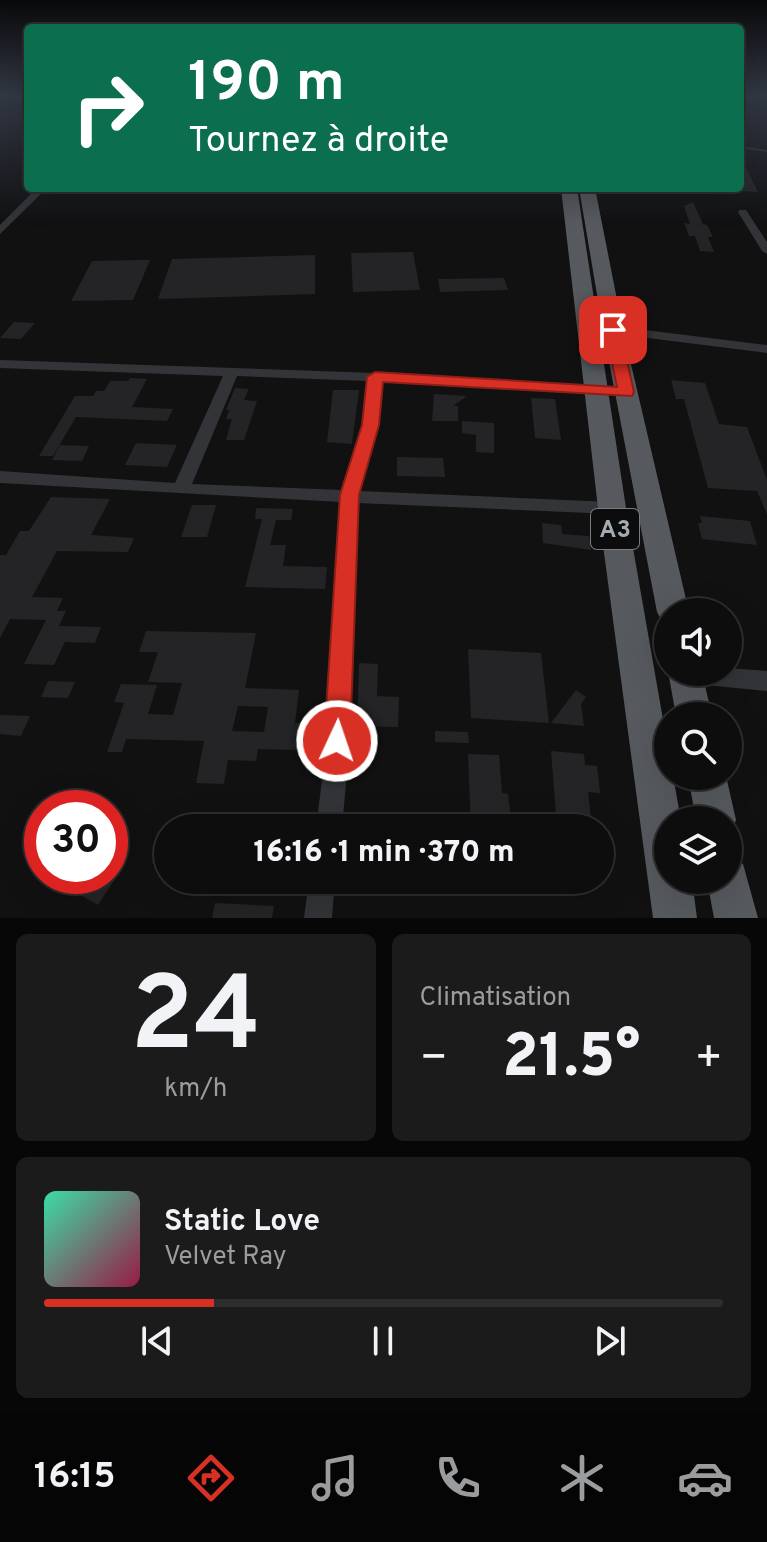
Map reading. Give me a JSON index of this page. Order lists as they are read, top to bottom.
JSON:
{
  "streets": {
    "highway": ["A3"]
  },
  "page": {
    "turn": ["190 m", "Tournez à droite"],
    "limit": "30",
    "trip": "16:16 · 1 min · 370 m",
    "tile": [
      ["24", "km/h"],
      "Climatisation"
    ],
    "heat": ["−", "21.5°", "+"],
    "song": ["Static Love", "Velvet Ray"],
    "tabs": "16:15"
  }
}
